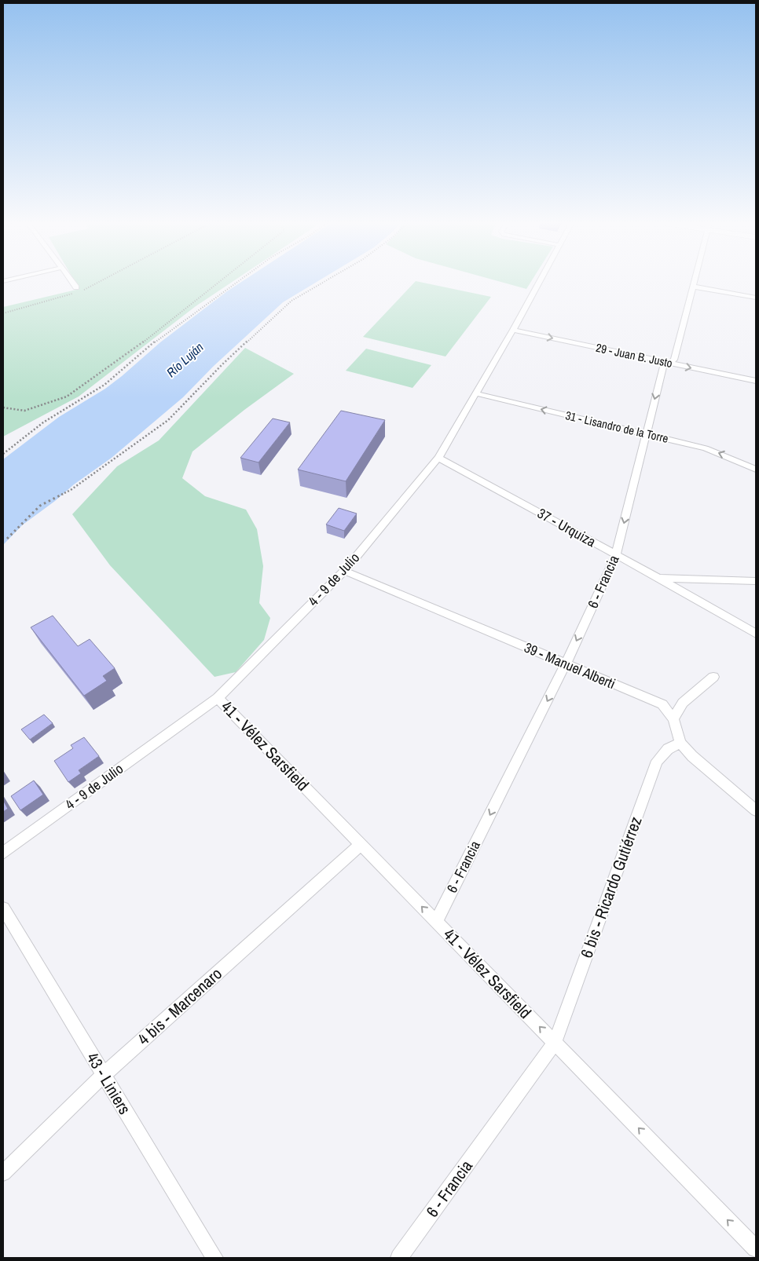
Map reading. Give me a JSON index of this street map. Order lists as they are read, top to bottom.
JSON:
{
  "streets": {
    "street": [
      "29 - Juan B. Justo",
      "31 - Lisandro de la Torre",
      "37 - Urquiza",
      "4 - 9 de Julio",
      "6 - Francia",
      "39 - Manuel Alberti",
      "41 - Vélez Sarsfield",
      "6 bis - Ricardo Gutiérrez",
      "4 bis - Marcenaro",
      "43 - Liniers"
    ]
  },
  "crossings": [
    ["29 - Juan B. Justo", "4 - 9 de Julio"],
    ["29 - Juan B. Justo", "6 - Francia"],
    ["31 - Lisandro de la Torre", "4 - 9 de Julio"],
    ["31 - Lisandro de la Torre", "6 - Francia"],
    ["37 - Urquiza", "4 - 9 de Julio"],
    ["37 - Urquiza", "6 - Francia"],
    ["4 - 9 de Julio", "39 - Manuel Alberti"],
    ["4 - 9 de Julio", "41 - Vélez Sarsfield"],
    ["6 - Francia", "39 - Manuel Alberti"],
    ["6 - Francia", "41 - Vélez Sarsfield"],
    ["6 - Francia", "6 bis - Ricardo Gutiérrez"],
    ["39 - Manuel Alberti", "6 bis - Ricardo Gutiérrez"],
    ["41 - Vélez Sarsfield", "6 bis - Ricardo Gutiérrez"],
    ["41 - Vélez Sarsfield", "4 bis - Marcenaro"],
    ["4 bis - Marcenaro", "43 - Liniers"]
  ],
  "one_way": [
    "29 - Juan B. Justo",
    "31 - Lisandro de la Torre",
    "6 - Francia",
    "41 - Vélez Sarsfield"
  ],
  "water": ["Río Luján"]
}
